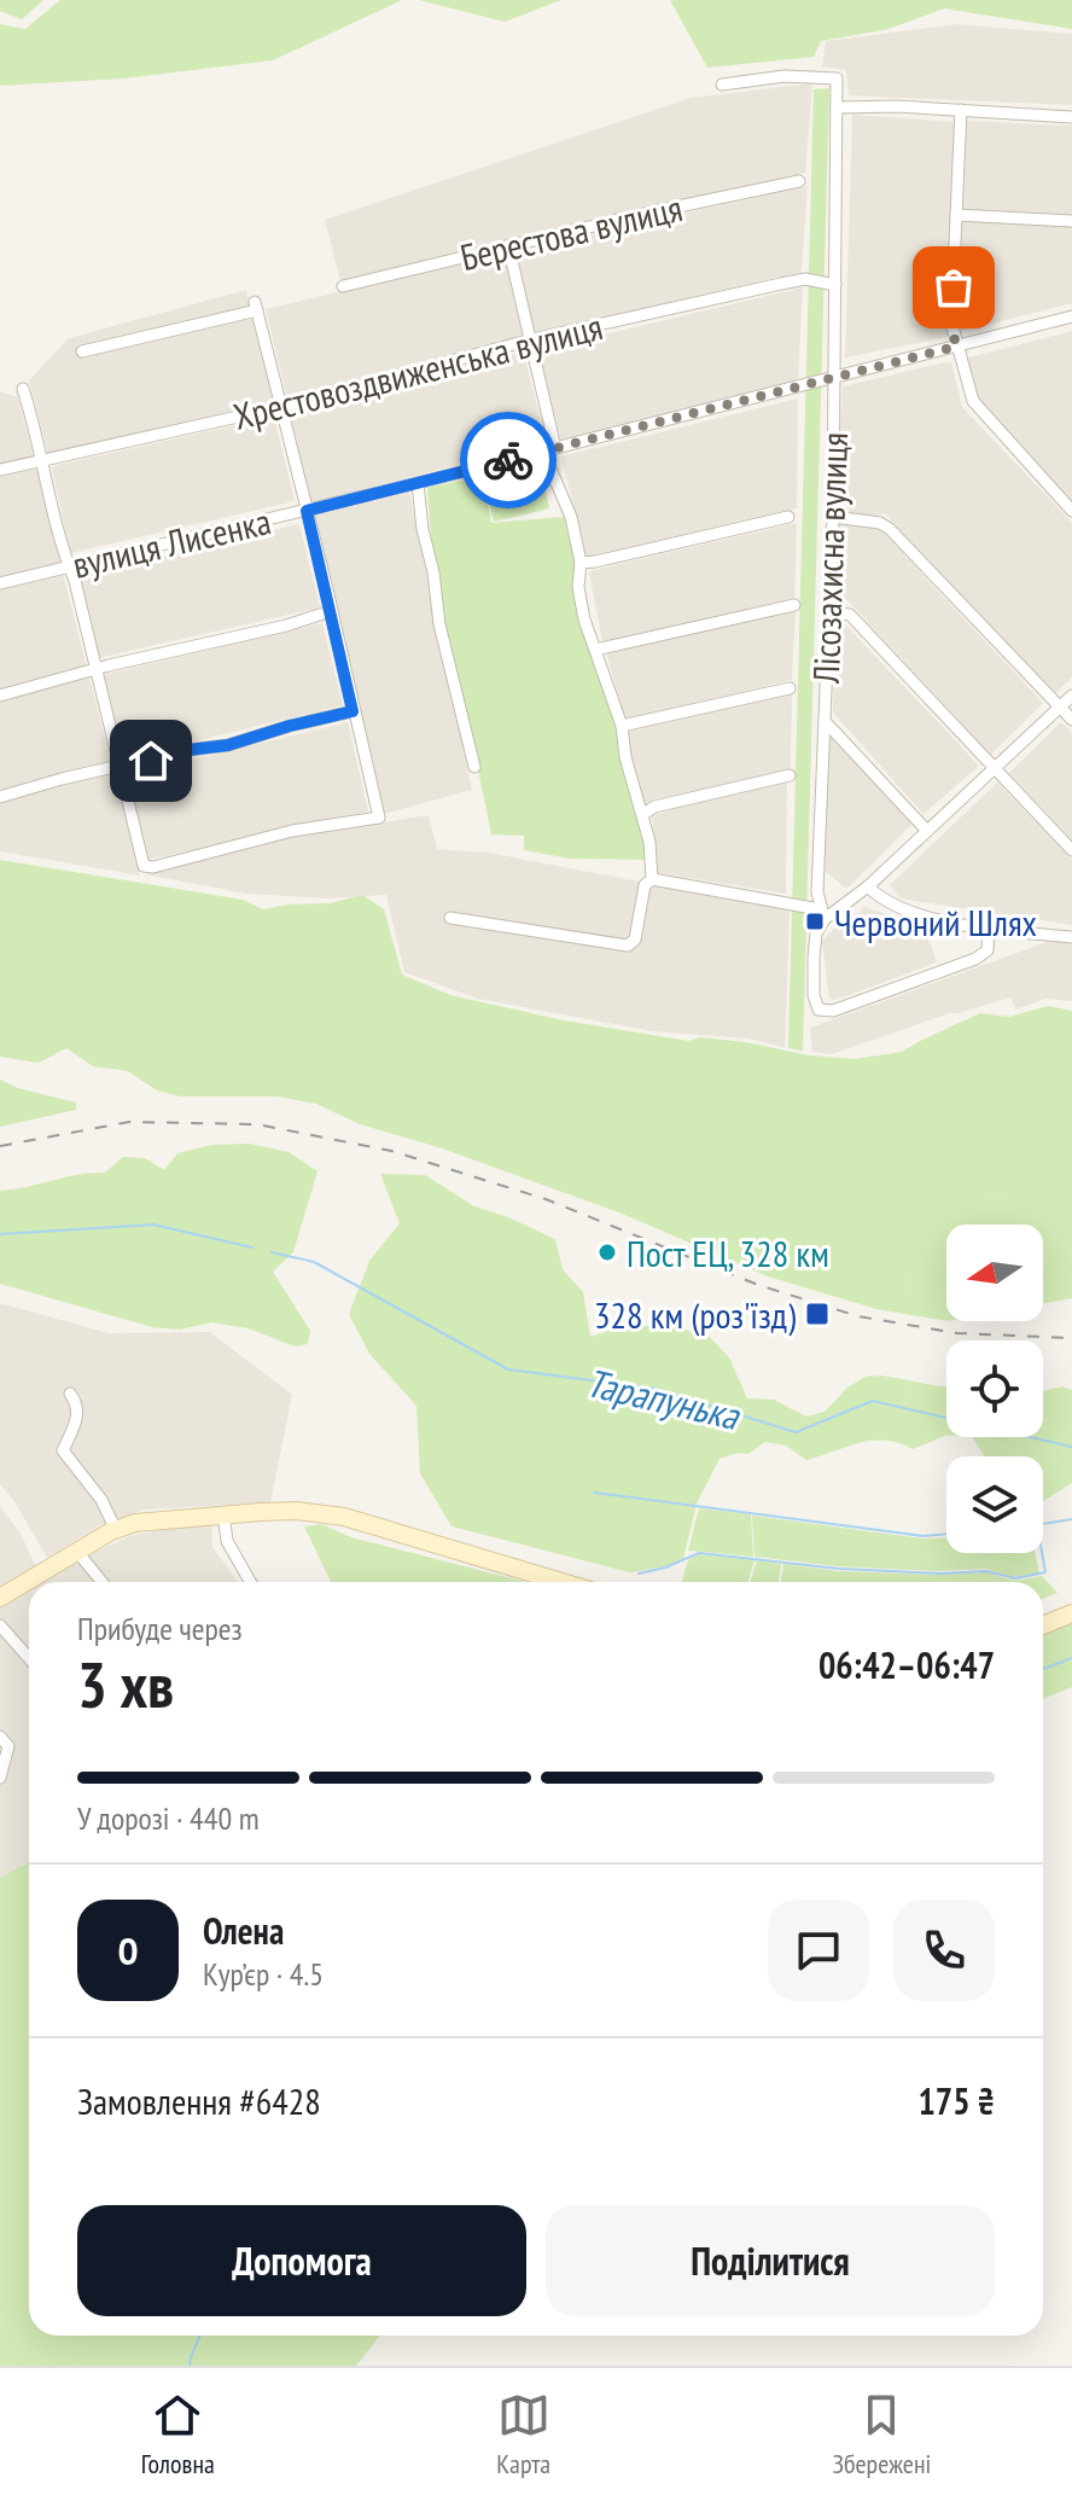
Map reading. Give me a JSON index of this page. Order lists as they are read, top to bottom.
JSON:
{
  "streets": {
    "street": [
      "Берестова вулиця",
      "Хрестовоздвиженська вулиця",
      "вулиця Лисенка",
      "Лісозахисна вулиця"
    ]
  },
  "crossings": [
    ["Хрестовоздвиженська вулиця", "Лісозахисна вулиця"],
    ["вулиця Лисенка", "Лісозахисна вулиця"]
  ],
  "water": ["Тарапунька"],
  "places": {
    "transit": ["Червоний Шлях", "328 км (роз'їзд)"],
    "other": ["Пост ЕЦ, 328 км"]
  },
  "north": "left",
  "page": {
    "heading": ["3 хв", "Прибуде через", "06:42–06:47"],
    "panel": [
      "Олена",
      "Кур’єр · 4.5",
      "Замовлення #6428",
      "175 ₴"
    ],
    "bar": "У дорозі · 440 m",
    "round": "О",
    "buttons": ["Допомога", "Поділитися"],
    "tabs": ["Головна", "Карта", "Збережені"]
  }
}
